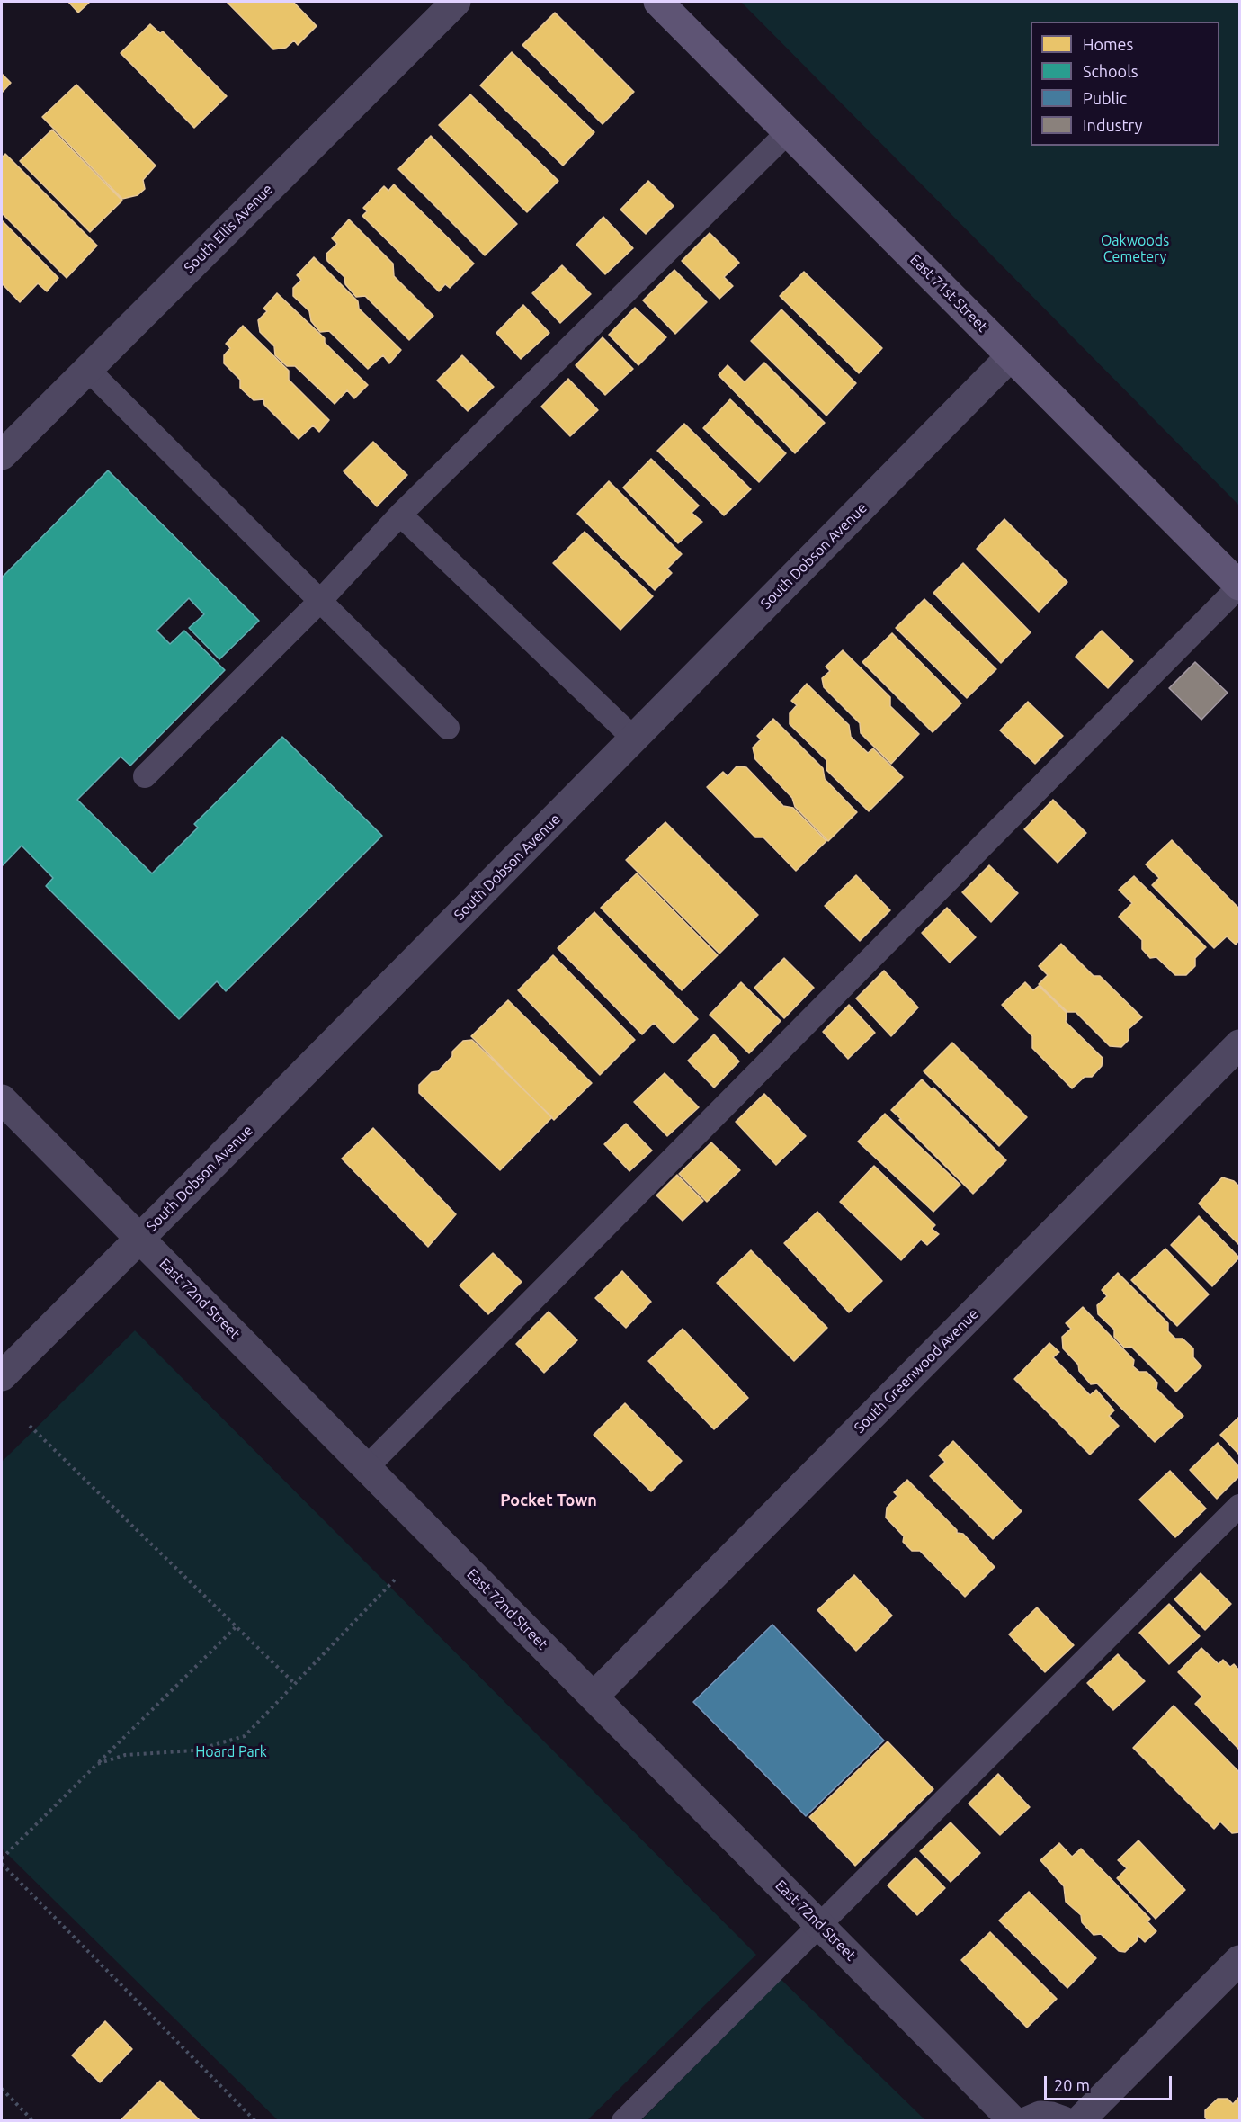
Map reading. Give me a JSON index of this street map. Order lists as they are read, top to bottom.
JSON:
{
  "streets": {
    "main road": ["East 71st Street"],
    "street": [
      "South Ellis Avenue",
      "South Dobson Avenue",
      "East 72nd Street",
      "South Greenwood Avenue"
    ]
  },
  "crossings": [
    ["East 71st Street", "South Dobson Avenue"],
    ["South Dobson Avenue", "East 72nd Street"],
    ["East 72nd Street", "South Greenwood Avenue"]
  ],
  "districts": ["Pocket Town"],
  "parks": ["Oakwoods Cemetery", "Hoard Park"],
  "legend": [
    "Homes",
    "Schools",
    "Public",
    "Industry"
  ],
  "scale_bar": "20 m"
}
